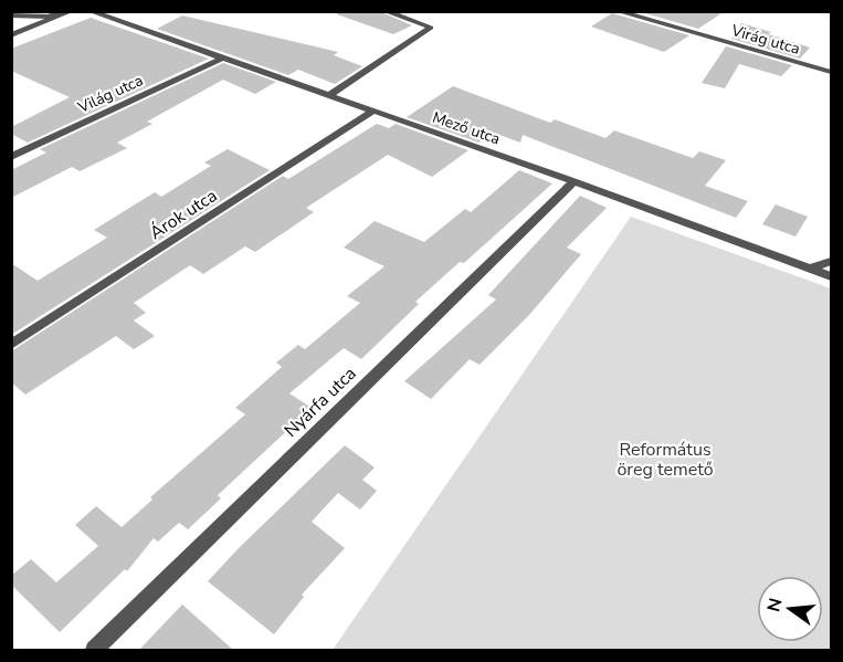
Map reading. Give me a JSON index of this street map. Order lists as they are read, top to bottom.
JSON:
{
  "streets": {
    "street": [
      "Virág utca",
      "Világ utca",
      "Mező utca",
      "Árok utca",
      "Nyárfa utca"
    ]
  },
  "crossings": [
    ["Világ utca", "Mező utca"],
    ["Mező utca", "Árok utca"],
    ["Mező utca", "Nyárfa utca"]
  ],
  "parks": ["Református öreg temető"],
  "north": "left"
}
